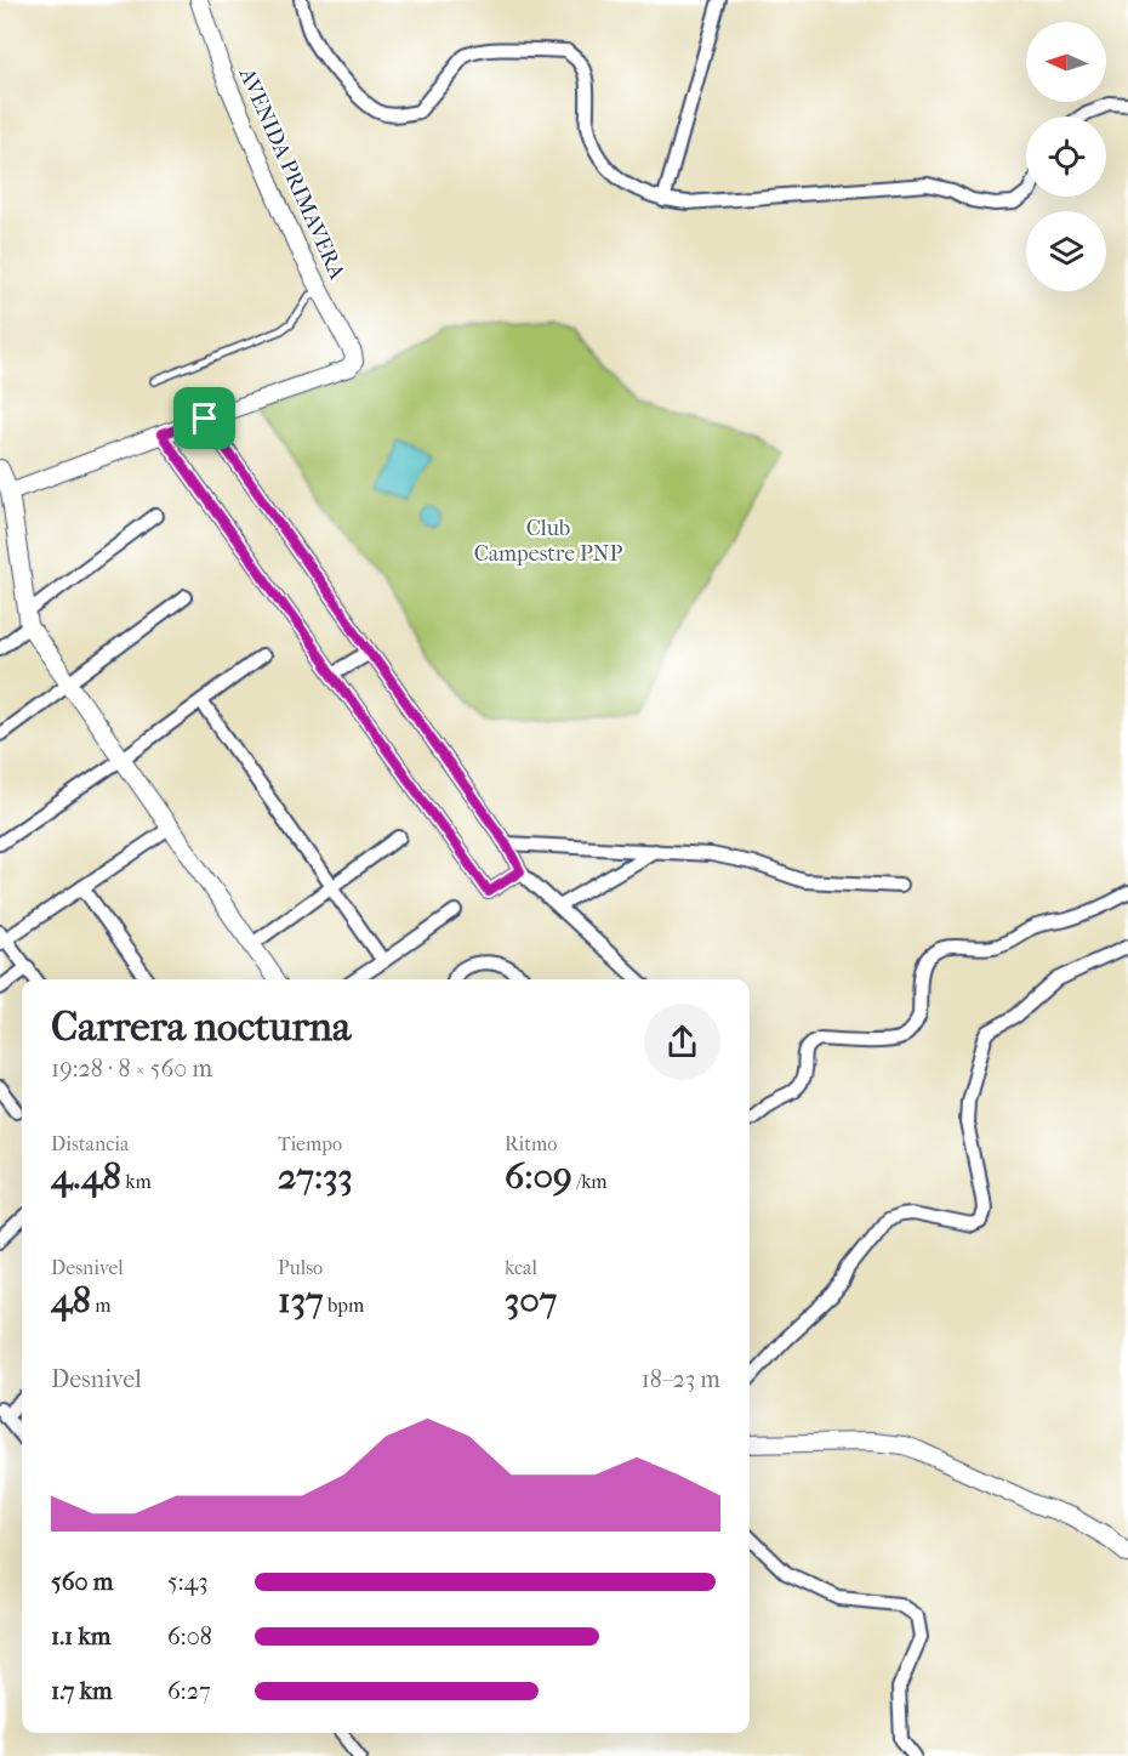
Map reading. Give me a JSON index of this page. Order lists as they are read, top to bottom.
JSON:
{
  "streets": {
    "street": ["AVENIDA PRIMAVERA"]
  },
  "parks": ["Club Campestre PNP"],
  "north": "left",
  "page": {
    "heading": ["Carrera nocturna", "19:28 · 8 × 560 m"],
    "stats": [
      ["Distancia", "4.48 km"],
      ["Tiempo", "27:33"],
      ["Ritmo", "6:09 /km"],
      ["Desnivel", "48 m"],
      ["Pulso", "137 bpm"],
      ["kcal", "307"]
    ],
    "chart": ["Desnivel", "18–23 m"],
    "list": [
      {
        "name": "560 m",
        "note": "5:43"
      },
      {
        "name": "1.1 km",
        "note": "6:08"
      },
      {
        "name": "1.7 km",
        "note": "6:27"
      }
    ]
  }
}
